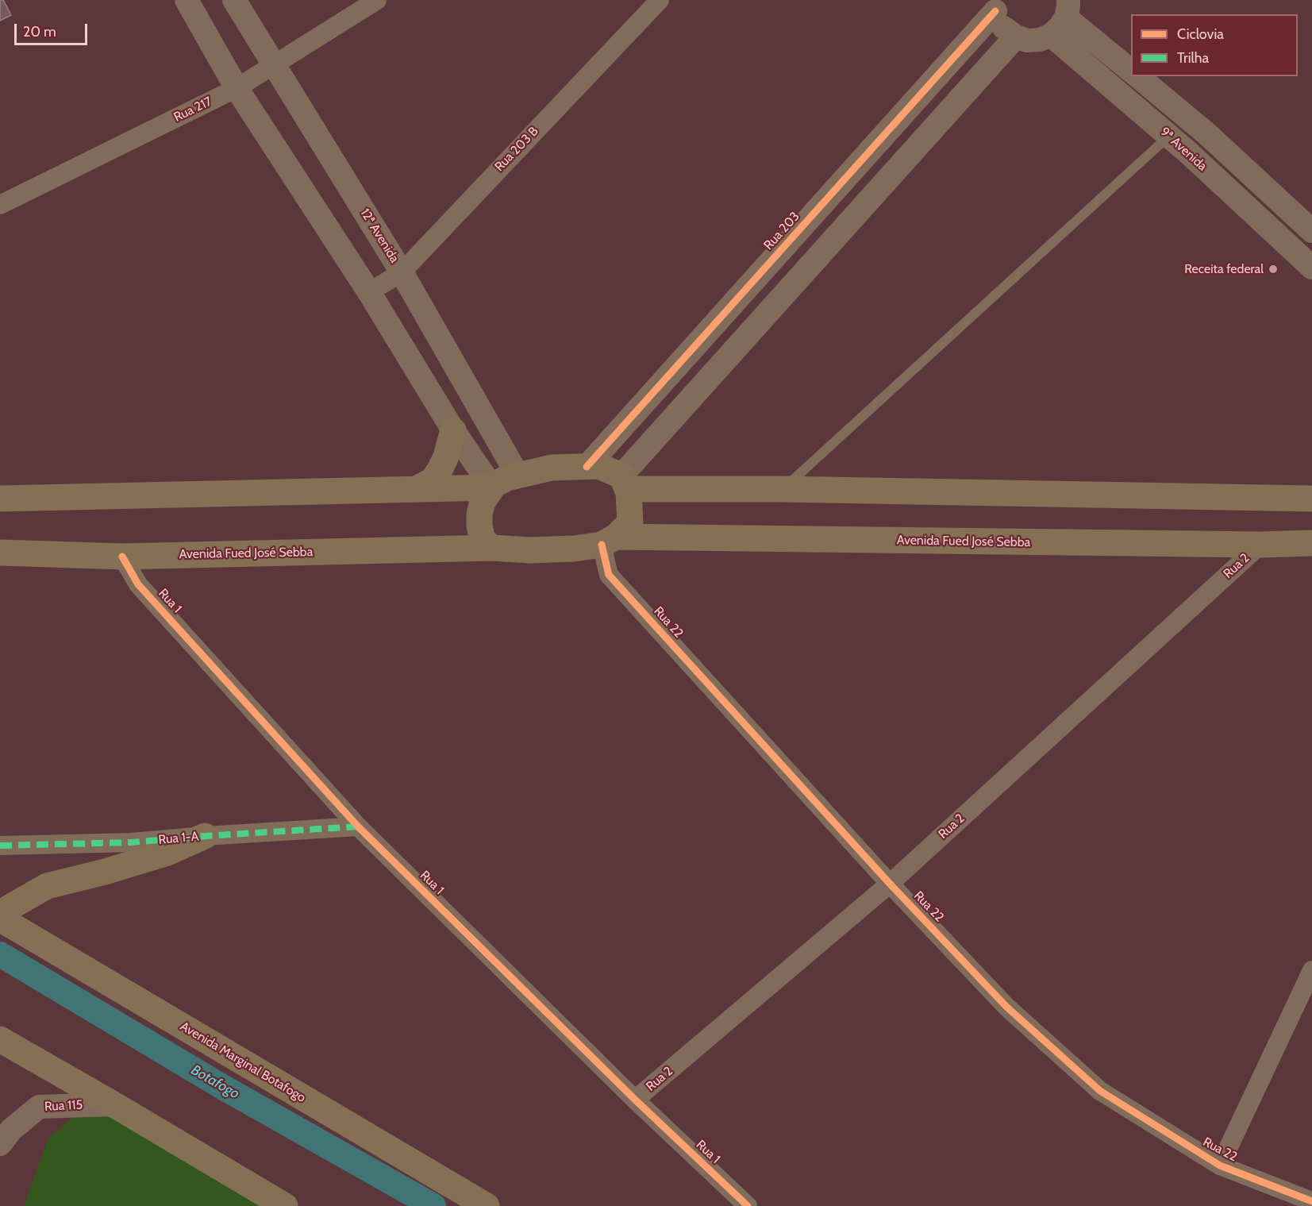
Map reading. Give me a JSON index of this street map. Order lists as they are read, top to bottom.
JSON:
{
  "streets": {
    "main road": ["Avenida Fued José Sebba", "Avenida Marginal Botafogo"],
    "street": [
      "Rua 217",
      "Rua 203 B",
      "9ª Avenida",
      "Rua 203",
      "12ª Avenida",
      "Rua 2",
      "Rua 1",
      "Rua 22",
      "Rua 1-A",
      "Rua 115"
    ]
  },
  "crossings": [
    ["Rua 217", "12ª Avenida"],
    ["Rua 203 B", "12ª Avenida"],
    ["Avenida Fued José Sebba", "Rua 2"],
    ["Avenida Fued José Sebba", "Rua 1"],
    ["Avenida Fued José Sebba", "Rua 22"],
    ["Rua 2", "Rua 1"],
    ["Rua 2", "Rua 22"],
    ["Rua 1", "Rua 1-A"]
  ],
  "water": ["Botafogo"],
  "places": ["Receita federal"],
  "legend": ["Ciclovia", "Trilha"],
  "scale_bar": "20 m"
}
